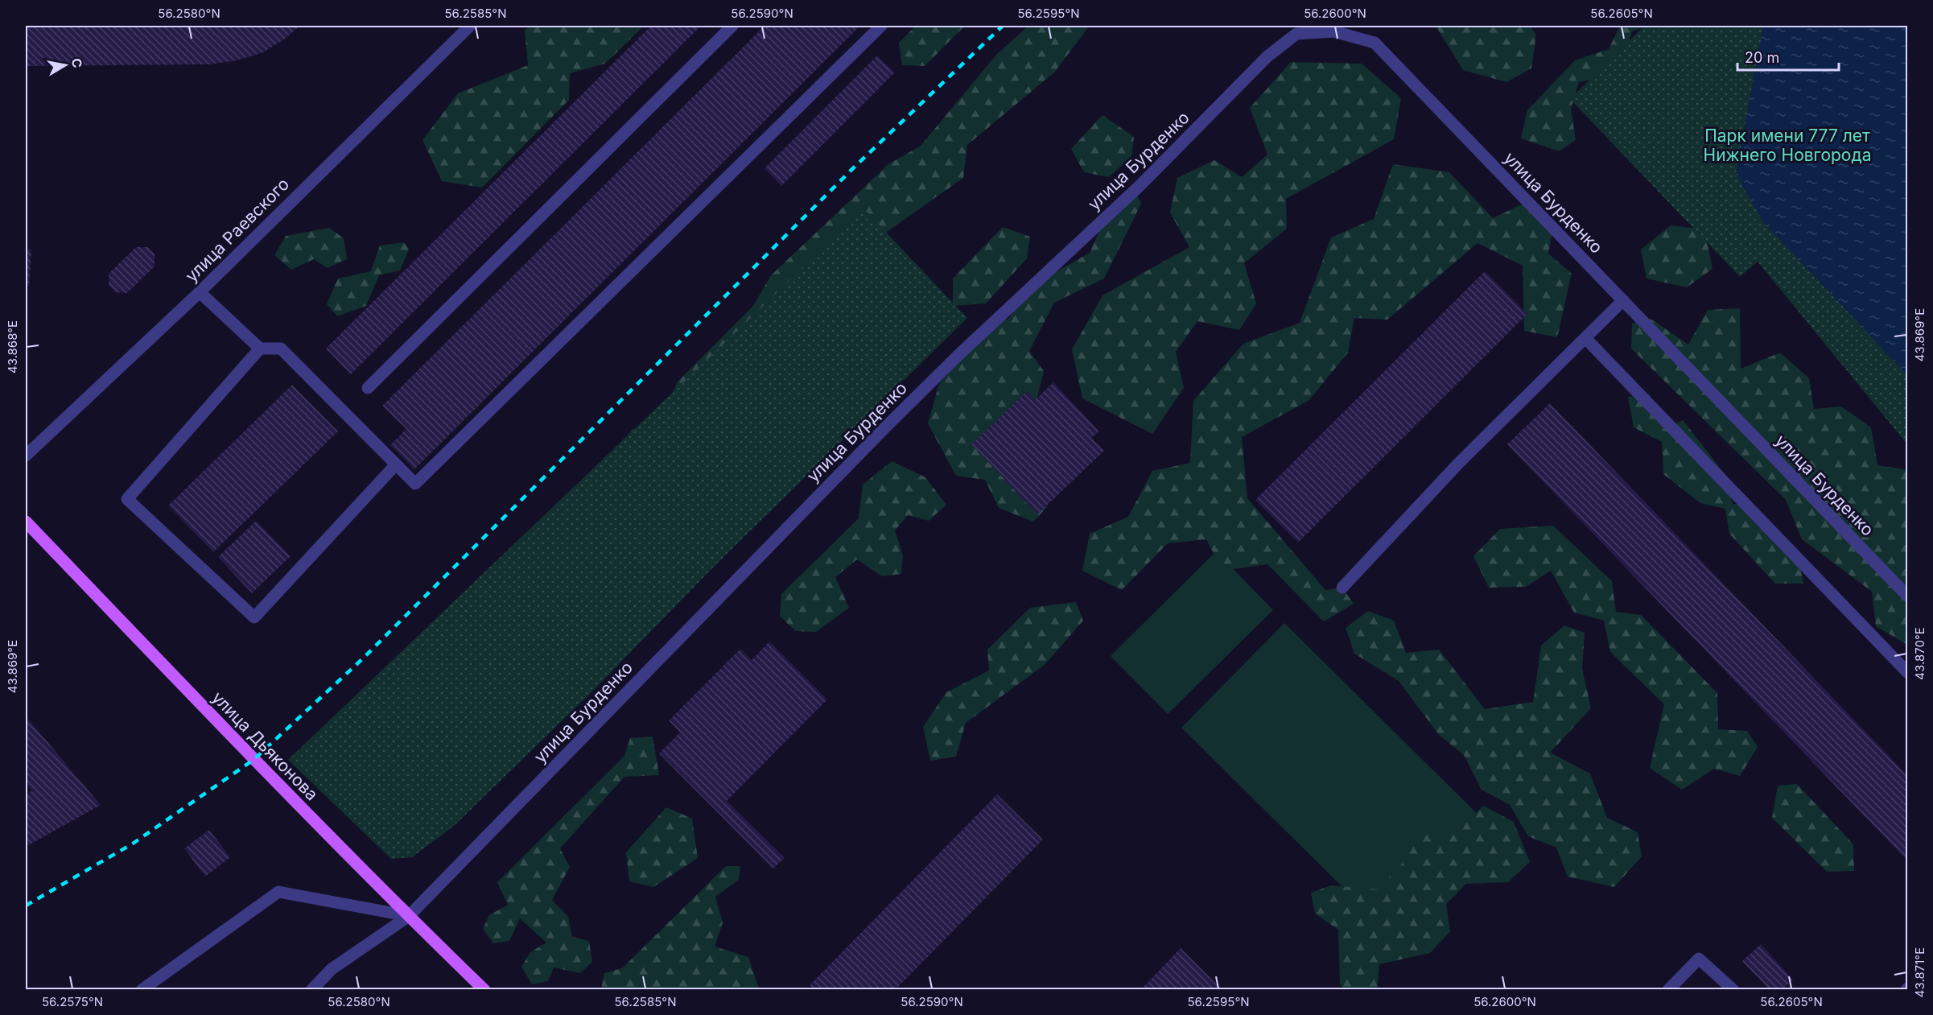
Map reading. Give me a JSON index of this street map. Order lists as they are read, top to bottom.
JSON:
{
  "streets": {
    "main road": ["улица Дьяконова"],
    "street": ["улица Бурденко", "улица Раевского"]
  },
  "crossings": [
    ["улица Бурденко", "улица Дьяконова"]
  ],
  "parks": ["Парк имени 777 лет Нижнего Новгорода"],
  "scale_bar": "20 m",
  "north": "right",
  "coordinates": [
    "56.2580°N",
    "56.2585°N",
    "56.2590°N",
    "56.2595°N",
    "56.2600°N",
    "56.2605°N",
    "43.869°E",
    "43.868°E",
    "43.870°E",
    "43.871°E",
    "56.2575°N"
  ]
}
